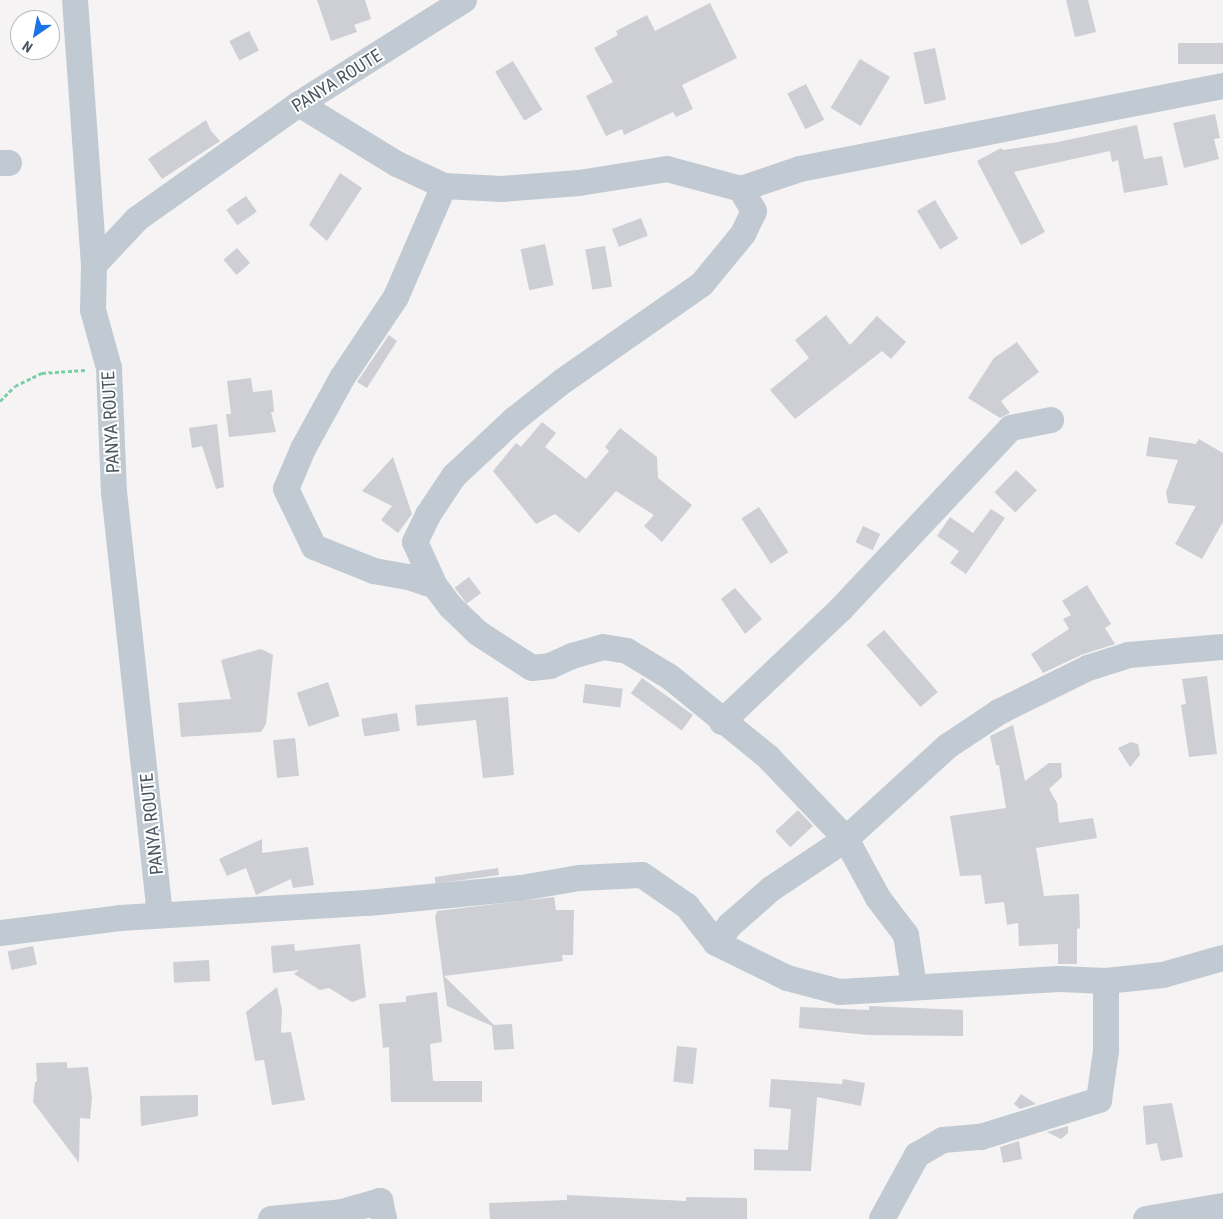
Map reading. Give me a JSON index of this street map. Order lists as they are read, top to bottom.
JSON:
{
  "streets": {
    "street": ["PANYA ROUTE"]
  },
  "north": "bottom left"
}
